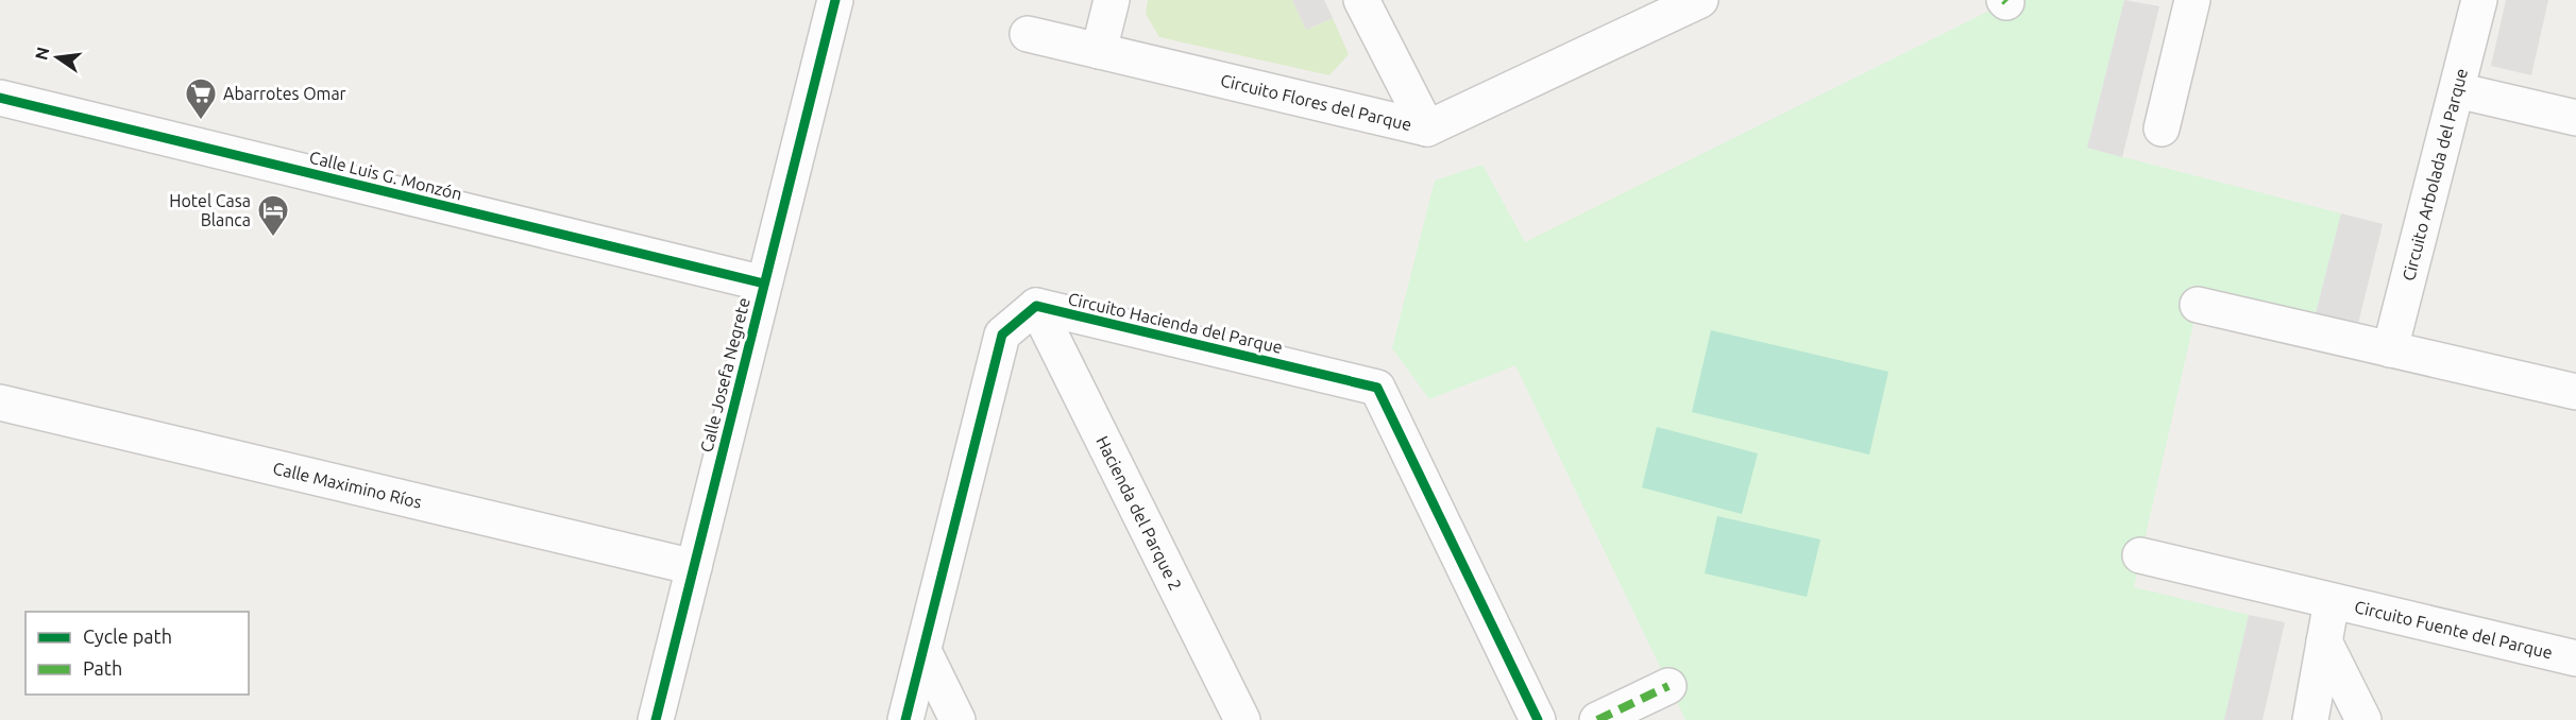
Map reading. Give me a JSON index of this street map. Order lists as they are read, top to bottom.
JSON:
{
  "streets": {
    "street": [
      "Circuito Flores del Parque",
      "Circuito Arbolada del Parque",
      "Calle Luis G. Monzón",
      "Circuito Hacienda del Parque",
      "Calle Josefa Negrete",
      "Calle Maximino Ríos",
      "Hacienda del Parque 2",
      "Circuito Fuente del Parque"
    ]
  },
  "crossings": [
    ["Calle Luis G. Monzón", "Calle Josefa Negrete"],
    ["Circuito Hacienda del Parque", "Hacienda del Parque 2"],
    ["Calle Josefa Negrete", "Calle Maximino Ríos"]
  ],
  "places": {
    "supermarket": ["Abarrotes Omar"],
    "hotel": ["Hotel Casa Blanca"]
  },
  "legend": ["Cycle path", "Path"],
  "north": "left"
}
